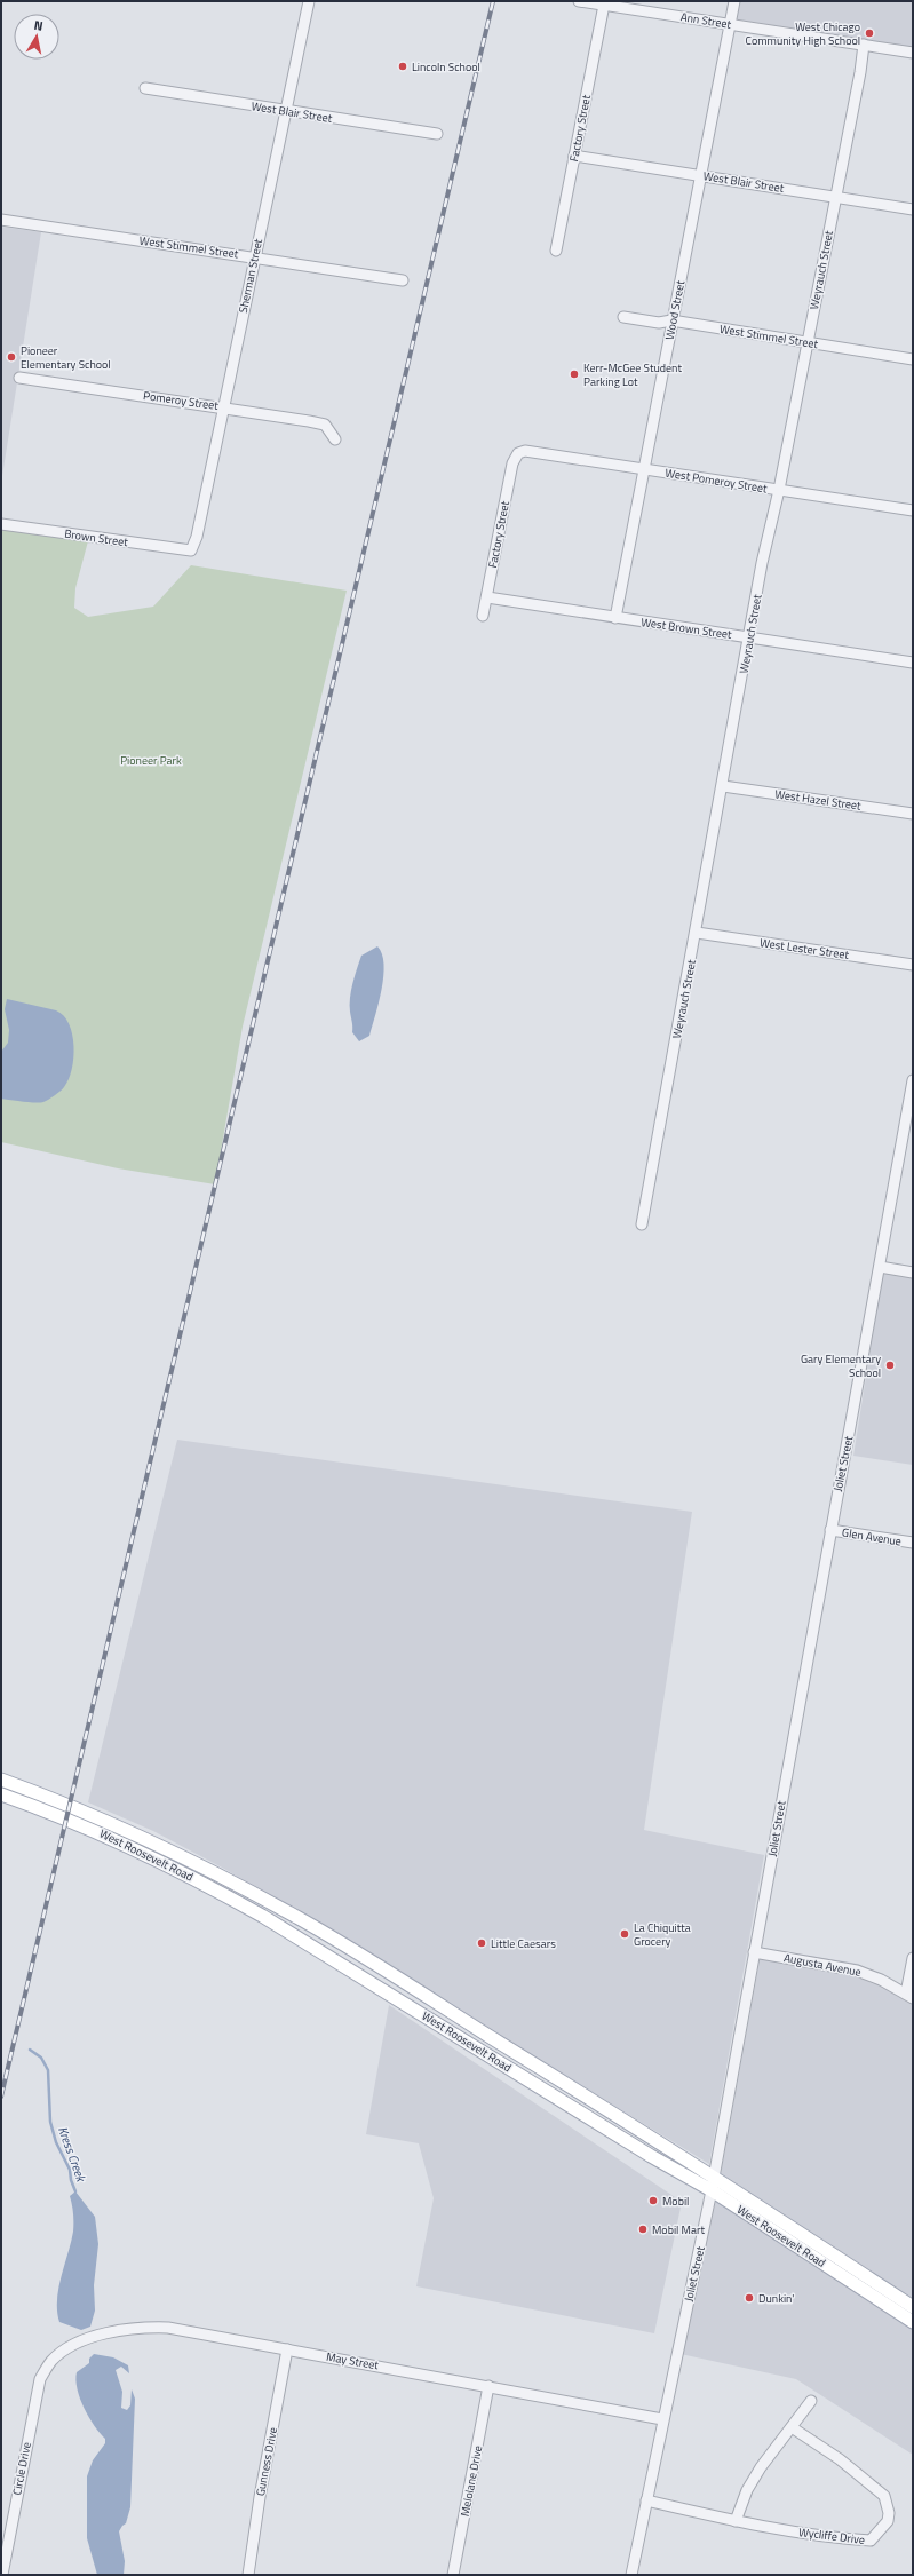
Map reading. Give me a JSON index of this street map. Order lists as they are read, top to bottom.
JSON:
{
  "streets": {
    "main road": ["West Roosevelt Road"],
    "street": [
      "Ann Street",
      "West Blair Street",
      "Factory Street",
      "West Stimmel Street",
      "Weyrauch Street",
      "Sherman Street",
      "Wood Street",
      "Pomeroy Street",
      "West Pomeroy Street",
      "Brown Street",
      "West Brown Street",
      "West Hazel Street",
      "West Lester Street",
      "Joliet Street",
      "Glen Avenue",
      "Augusta Avenue",
      "May Street",
      "Gunness Drive",
      "Circle Drive",
      "Melolane Drive",
      "Wycliffe Drive"
    ]
  },
  "crossings": [
    ["Ann Street", "Factory Street"],
    ["Ann Street", "Weyrauch Street"],
    ["Ann Street", "Wood Street"],
    ["West Blair Street", "Factory Street"],
    ["West Blair Street", "Weyrauch Street"],
    ["West Blair Street", "Sherman Street"],
    ["West Blair Street", "Wood Street"],
    ["Factory Street", "West Pomeroy Street"],
    ["Factory Street", "West Brown Street"],
    ["West Stimmel Street", "Weyrauch Street"],
    ["West Stimmel Street", "Sherman Street"],
    ["West Stimmel Street", "Wood Street"],
    ["Weyrauch Street", "West Pomeroy Street"],
    ["Weyrauch Street", "West Brown Street"],
    ["Weyrauch Street", "West Hazel Street"],
    ["Weyrauch Street", "West Lester Street"],
    ["Sherman Street", "Pomeroy Street"],
    ["Sherman Street", "Brown Street"],
    ["Wood Street", "West Pomeroy Street"],
    ["Wood Street", "West Brown Street"],
    ["Joliet Street", "Glen Avenue"],
    ["Joliet Street", "West Roosevelt Road"],
    ["Joliet Street", "Augusta Avenue"],
    ["Joliet Street", "May Street"],
    ["Joliet Street", "Wycliffe Drive"],
    ["May Street", "Gunness Drive"],
    ["May Street", "Circle Drive"],
    ["May Street", "Melolane Drive"]
  ],
  "water": ["Kress Creek"],
  "parks": ["Pioneer Park"],
  "places": [
    "West Chicago Community High School",
    "Lincoln School",
    "Pioneer Elementary School",
    "Kerr-McGee Student Parking Lot",
    "Gary Elementary School",
    "La Chiquitta Grocery",
    "Little Caesars",
    "Mobil",
    "Mobil Mart",
    "Dunkin'"
  ],
  "north": "top"
}
